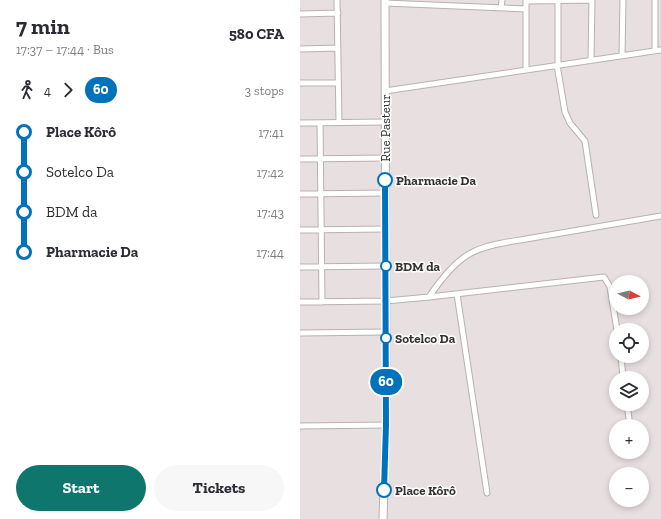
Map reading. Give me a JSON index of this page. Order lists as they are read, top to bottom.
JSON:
{
  "streets": {
    "main road": ["Rue Pasteur"]
  },
  "places": [
    "Pharmacie Da",
    "BDM da",
    "Sotelco Da",
    "Place Kôrô"
  ],
  "lines": ["bus line 60"],
  "north": "right",
  "page": {
    "heading": ["7 min", "17:37 – 17:44 · Bus", "580 CFA"],
    "on_map": "60",
    "legs": ["4", "60", "3 stops"],
    "list": [
      {
        "name": "Place Kôrô",
        "value": "17:41"
      },
      {
        "name": "Sotelco Da",
        "value": "17:42"
      },
      {
        "name": "BDM da",
        "value": "17:43"
      },
      {
        "name": "Pharmacie Da",
        "value": "17:44"
      }
    ],
    "map_buttons": ["+", "−"],
    "buttons": ["Start", "Tickets"]
  }
}
